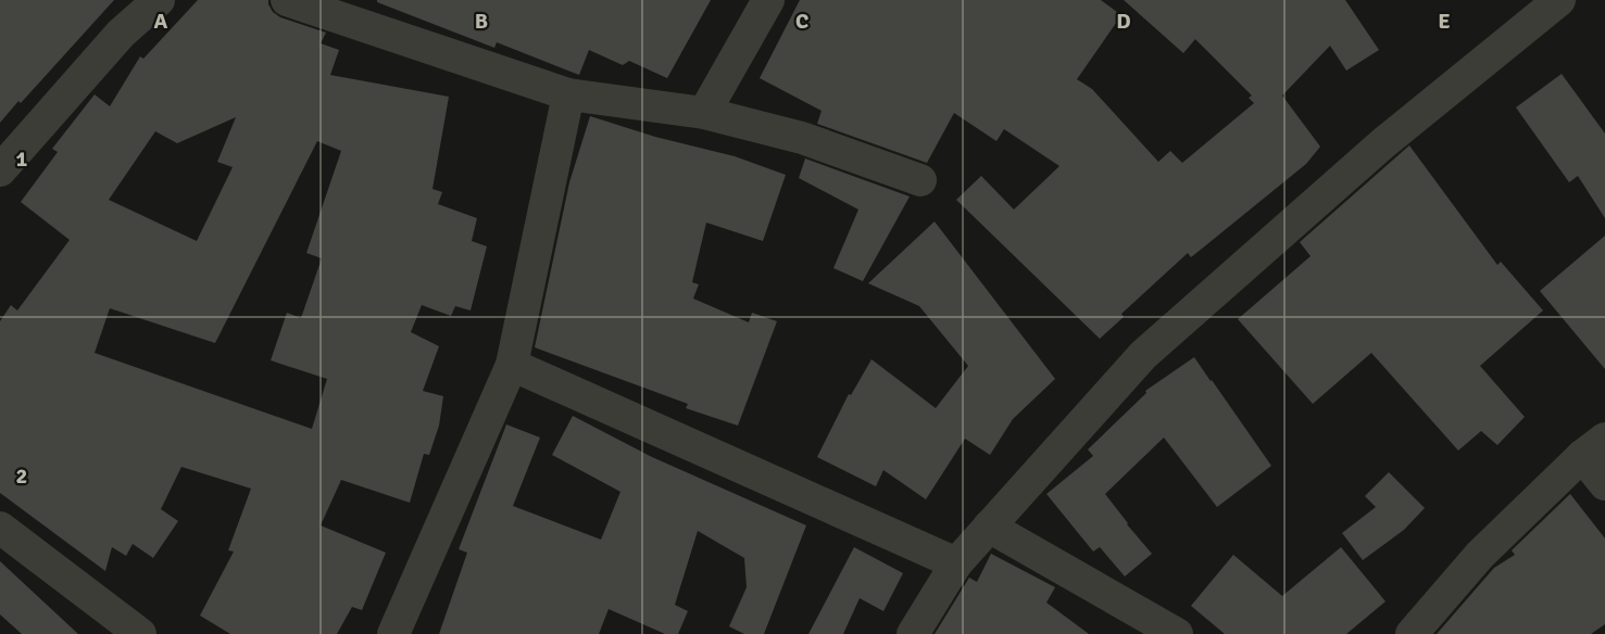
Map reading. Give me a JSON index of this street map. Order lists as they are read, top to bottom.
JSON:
{
  "grid": {
    "columns": [
      "A",
      "B",
      "C",
      "D",
      "E"
    ],
    "rows": ["1", "2"]
  }
}
